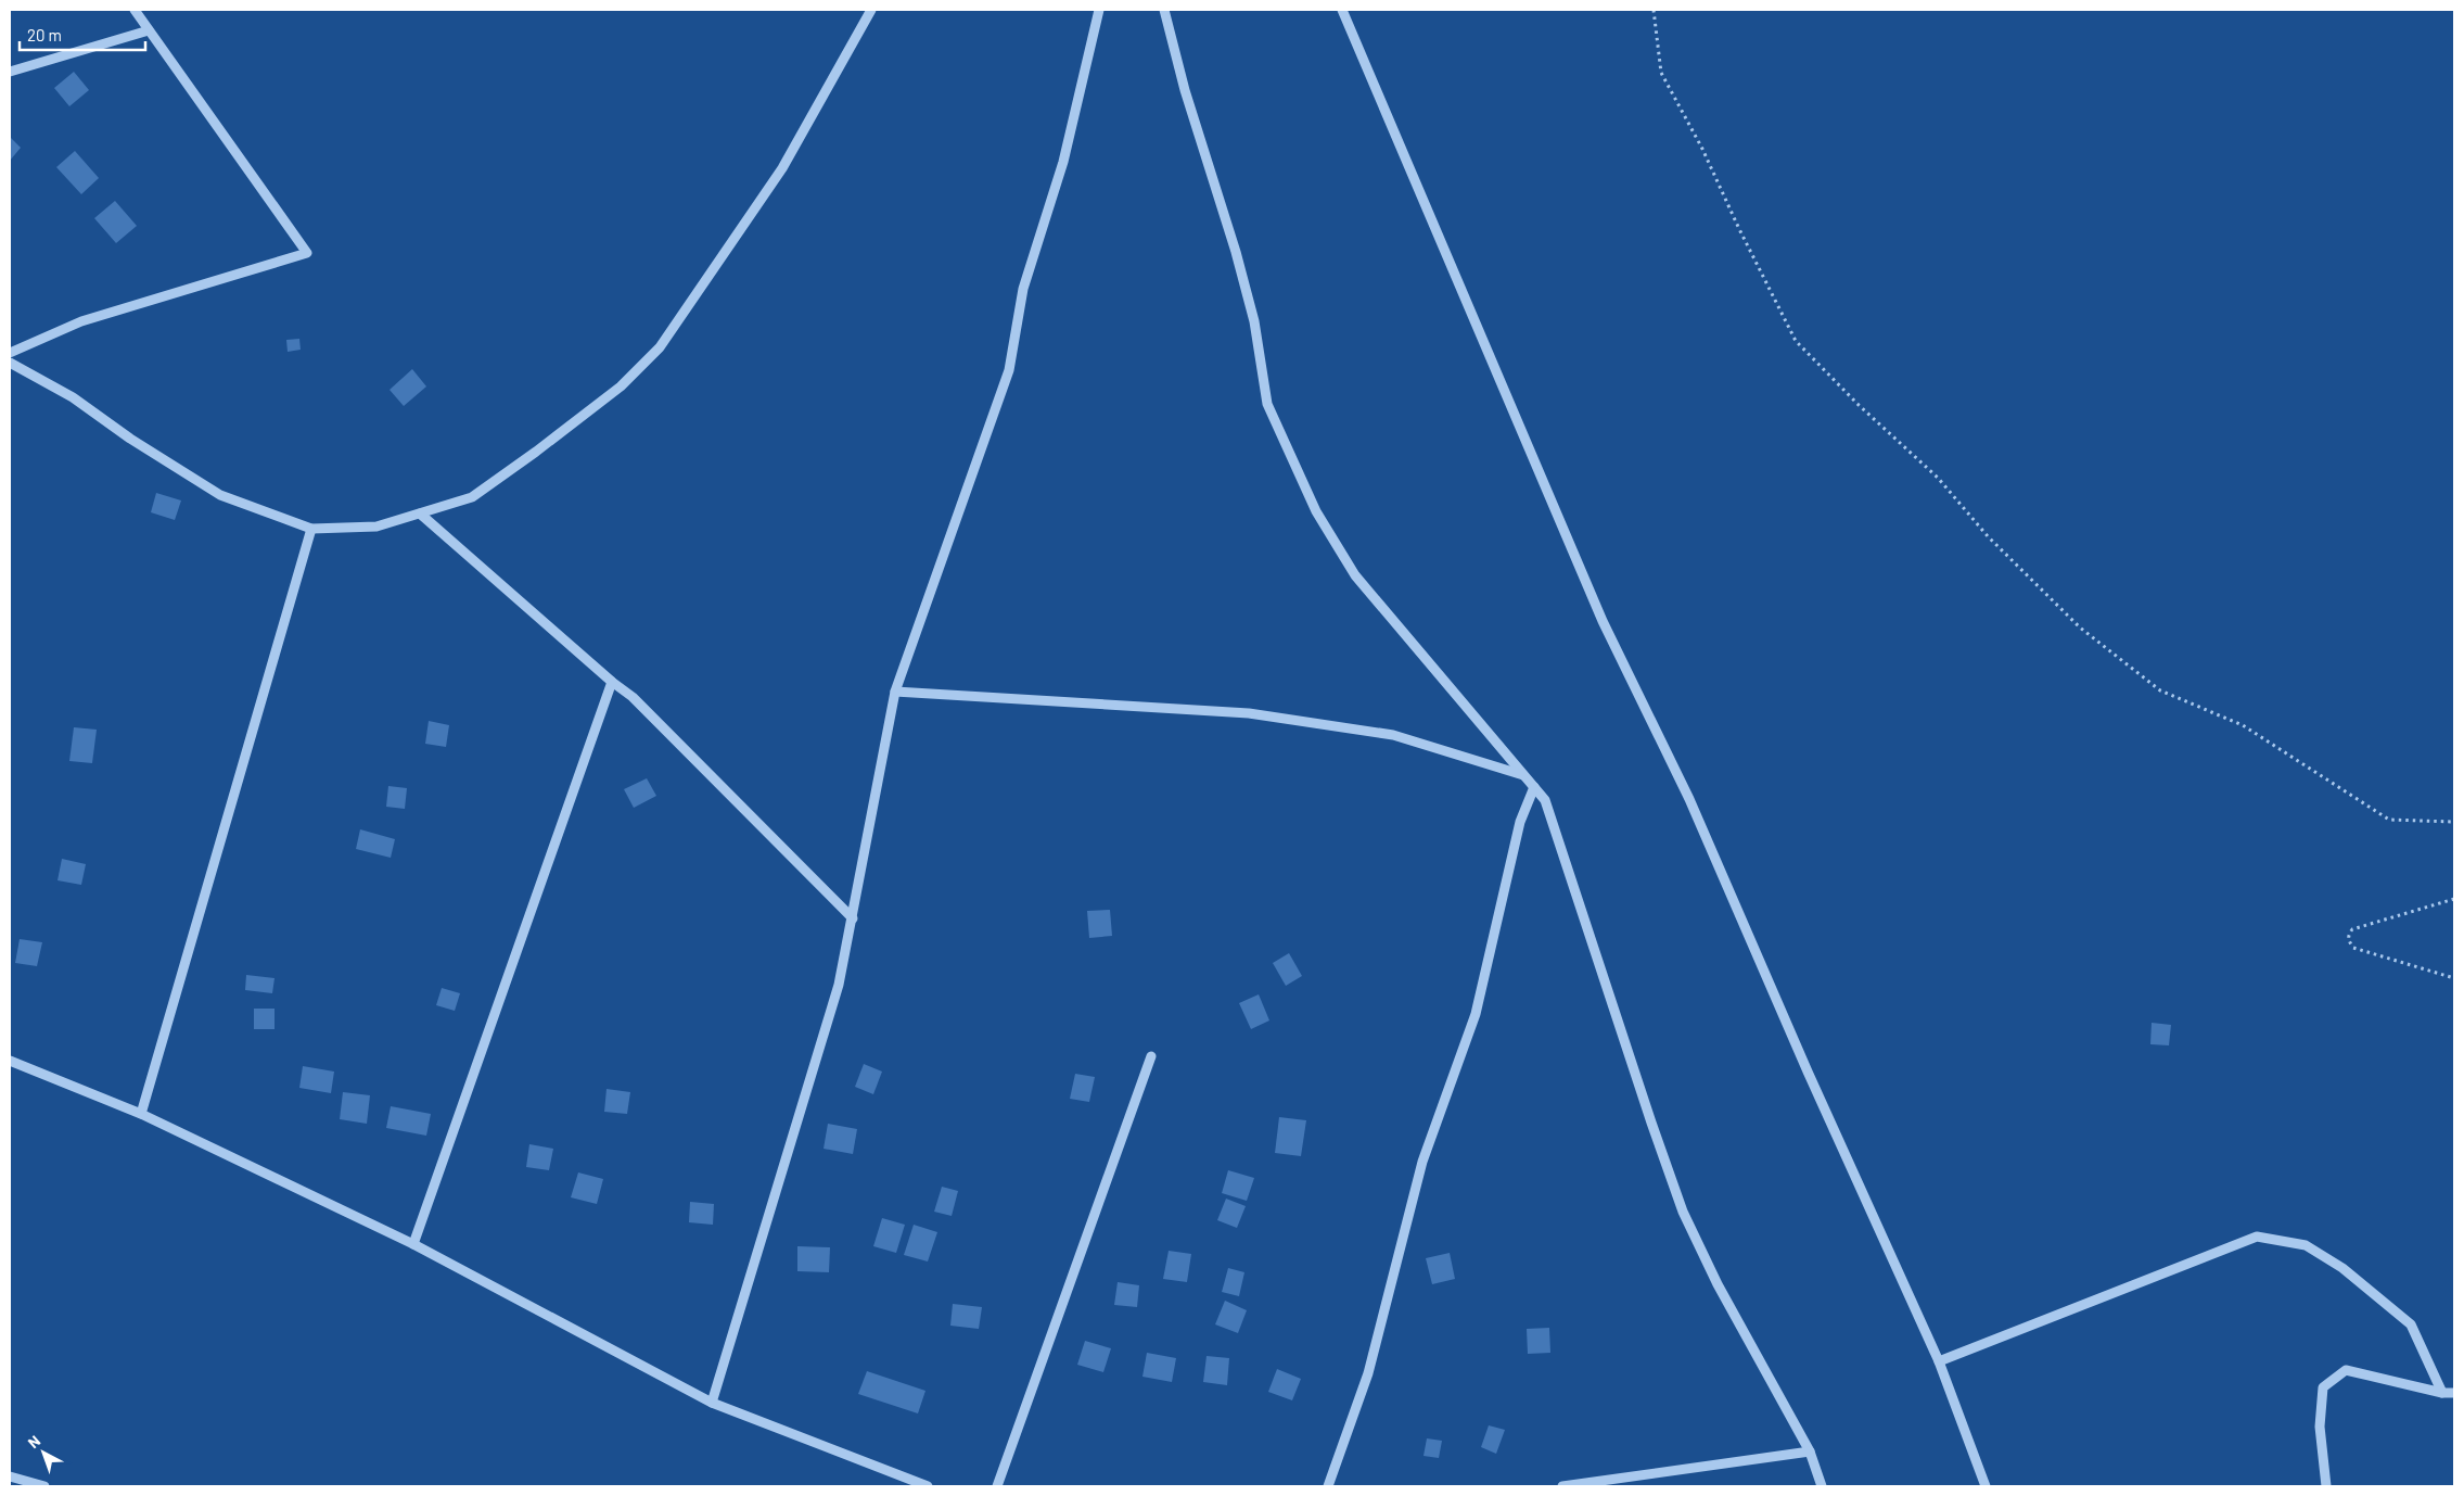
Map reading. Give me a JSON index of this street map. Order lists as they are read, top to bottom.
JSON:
{
  "scale_bar": "20 m",
  "north": "top left"
}
